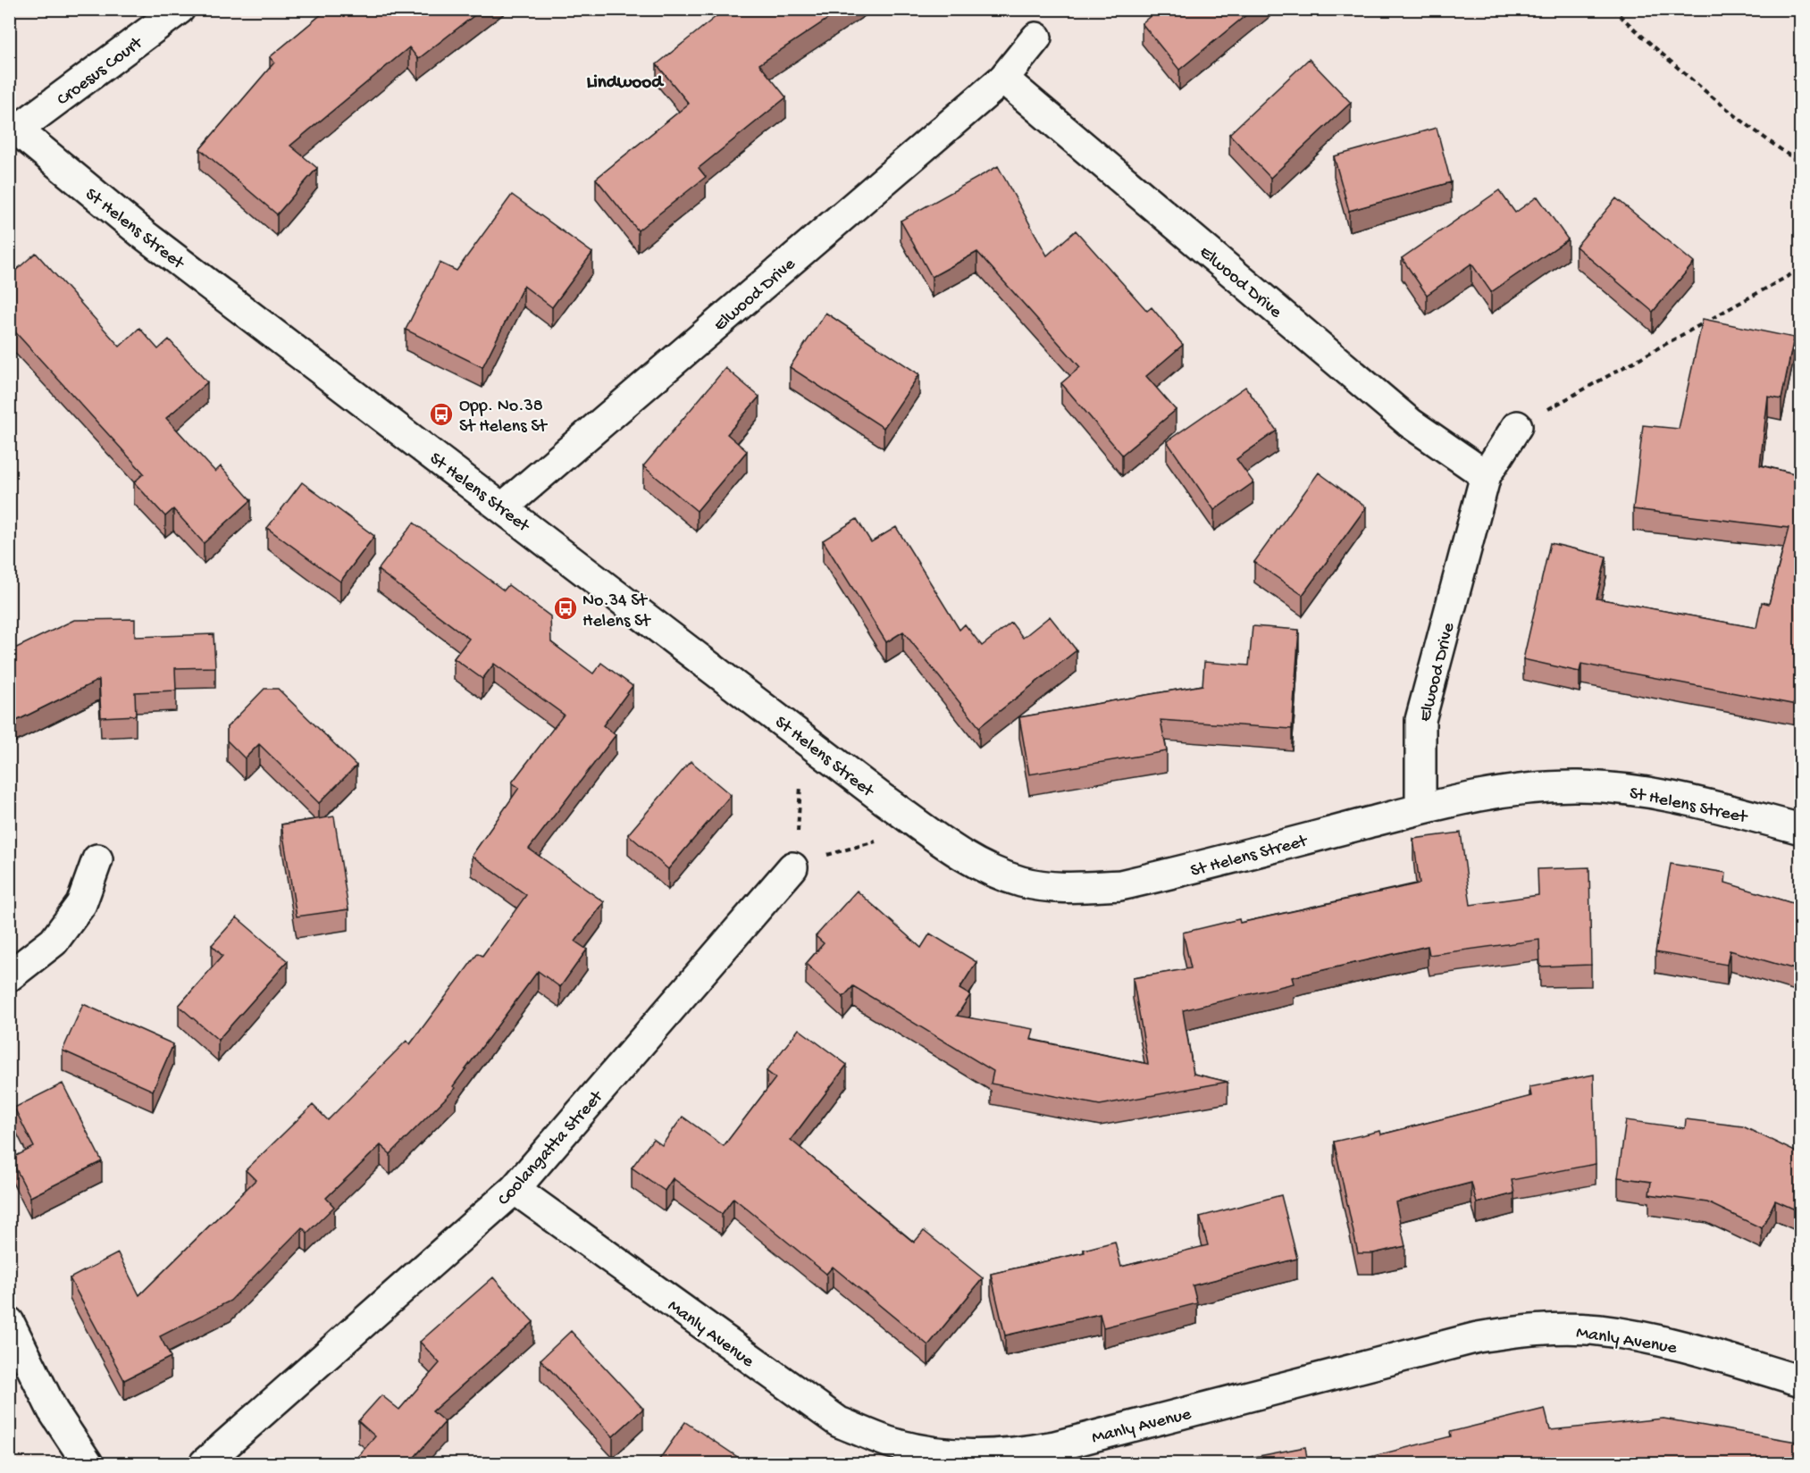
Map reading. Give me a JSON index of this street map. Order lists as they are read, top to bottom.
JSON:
{
  "streets": {
    "street": [
      "Croesus Court",
      "St Helens Street",
      "Elwood Drive",
      "Coolangatta Street",
      "Manly Avenue"
    ]
  },
  "crossings": [
    ["Croesus Court", "St Helens Street"],
    ["St Helens Street", "Elwood Drive"],
    ["Coolangatta Street", "Manly Avenue"]
  ],
  "districts": ["Lindwood"],
  "places": {
    "bus stop": ["Opp. No.38 St Helens St", "No.34 St Helens St"]
  }
}
